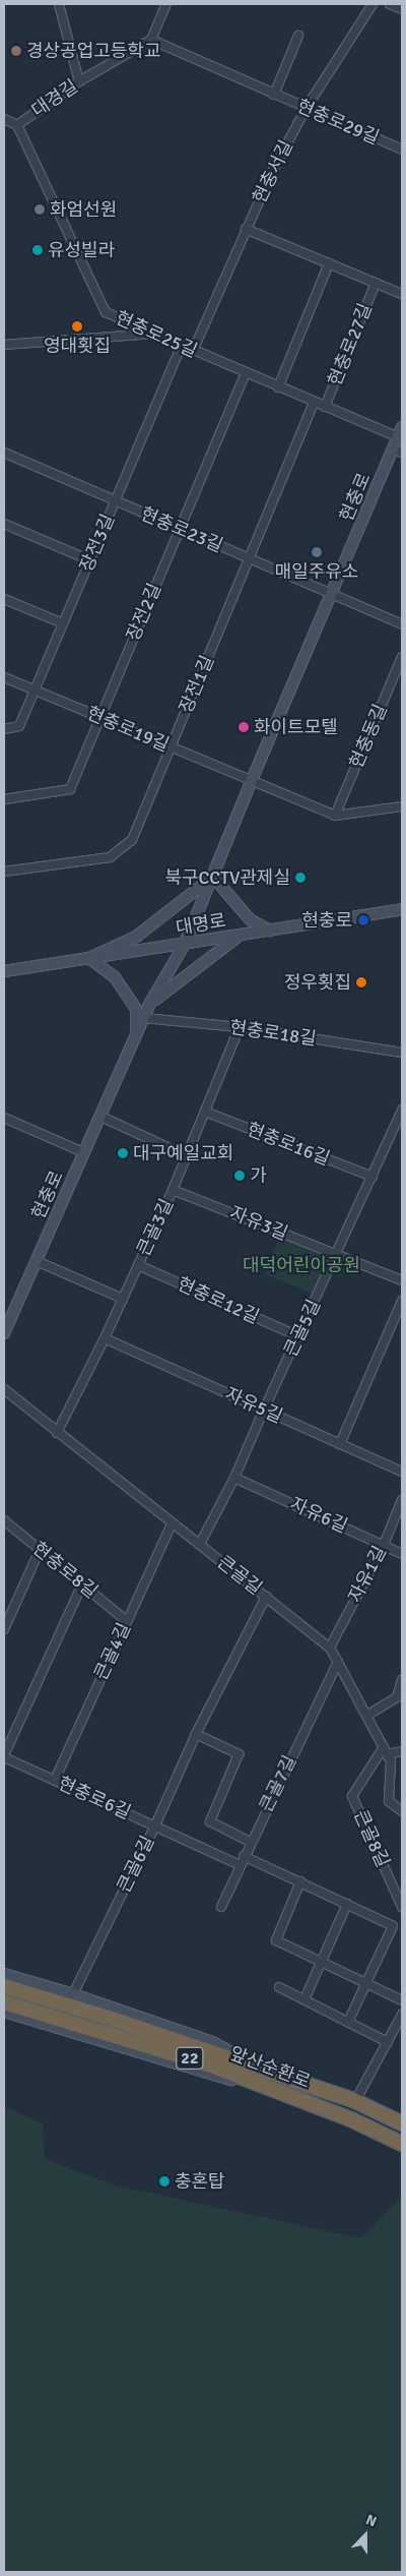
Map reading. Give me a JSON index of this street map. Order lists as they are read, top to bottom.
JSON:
{
  "streets": {
    "highway": ["22", "앞산순환로"],
    "main road": ["현충로", "대명로"],
    "street": [
      "대경길",
      "현충로29길",
      "현충서길",
      "현충로25길",
      "현충로27길",
      "현충로23길",
      "장전3길",
      "장전2길",
      "장전1길",
      "현충로19길",
      "현충동길",
      "현충로18길",
      "현충로16길",
      "자유3길",
      "큰골3길",
      "현충로12길",
      "큰골5길",
      "자유5길",
      "자유6길",
      "현충로8길",
      "자유1길",
      "큰골길",
      "큰골4길",
      "큰골7길",
      "현충로6길",
      "큰골8길",
      "큰골6길"
    ]
  },
  "crossings": [
    ["대경길", "현충로29길"],
    ["대경길", "현충로25길"],
    ["현충로29길", "현충서길"],
    ["현충서길", "현충로25길"],
    ["현충서길", "현충로27길"],
    ["현충로25길", "현충로27길"],
    ["현충로25길", "현충로"],
    ["현충로25길", "장전3길"],
    ["현충로25길", "장전2길"],
    ["현충로25길", "장전1길"],
    ["현충로", "현충로23길"],
    ["현충로", "현충로19길"],
    ["현충로", "대명로"],
    ["현충로", "현충로18길"],
    ["현충로23길", "장전3길"],
    ["현충로23길", "장전2길"],
    ["현충로23길", "장전1길"],
    ["장전3길", "현충로19길"],
    ["장전2길", "현충로19길"],
    ["장전1길", "현충로19길"],
    ["현충로19길", "현충동길"],
    ["현충로18길", "큰골3길"],
    ["현충로16길", "큰골3길"],
    ["현충로16길", "큰골5길"],
    ["자유3길", "큰골3길"],
    ["자유3길", "큰골5길"],
    ["큰골3길", "현충로12길"],
    ["큰골3길", "자유5길"],
    ["큰골3길", "큰골길"],
    ["현충로12길", "큰골5길"],
    ["큰골5길", "자유5길"],
    ["큰골5길", "자유6길"],
    ["큰골5길", "큰골길"],
    ["자유6길", "자유1길"],
    ["현충로8길", "큰골4길"],
    ["현충로8길", "현충로6길"],
    ["자유1길", "큰골길"],
    ["큰골길", "큰골4길"],
    ["큰골길", "큰골7길"],
    ["큰골길", "큰골8길"],
    ["큰골길", "큰골6길"],
    ["큰골4길", "현충로6길"],
    ["큰골7길", "현충로6길"],
    ["현충로6길", "큰골6길"]
  ],
  "parks": ["대덕어린이공원"],
  "places": [
    "경상공업고등학교",
    "화엄선원",
    "유성빌라",
    "영대횟집",
    "매일주유소",
    "화이트모텔",
    "북구CCTV관제실",
    "현충로",
    "정우횟집",
    "대구예일교회",
    "가",
    "충혼탑"
  ],
  "north": "top"
}
